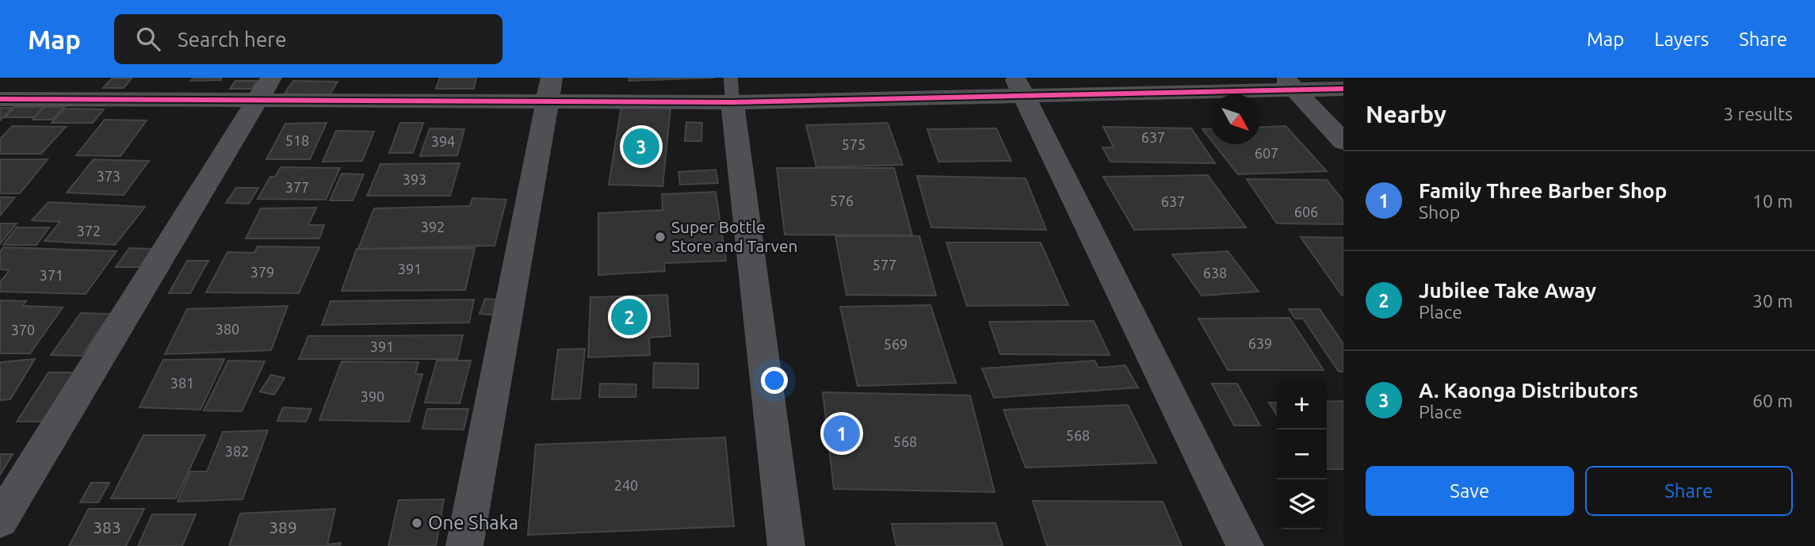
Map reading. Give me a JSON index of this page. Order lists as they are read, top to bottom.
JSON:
{
  "places": ["Super Bottle Store and Tarven", "One Shaka"],
  "house_numbers": [
    "637",
    "518",
    "394",
    "575",
    "607",
    "373",
    "393",
    "377",
    "576",
    "637",
    "606",
    "392",
    "372",
    "577",
    "391",
    "379",
    "638",
    "371",
    "380",
    "370",
    "639",
    "569",
    "391",
    "381",
    "390",
    "568",
    "568",
    "382",
    "240",
    "383",
    "389"
  ],
  "north": "bottom right",
  "page": {
    "header": "Map",
    "search": "Search here",
    "nav": ["Map", "Layers", "Share"],
    "heading": ["Nearby", "3 results"],
    "pins": ["3", "2", "1"],
    "list": [
      {
        "mark": "1",
        "name": "Family Three Barber Shop",
        "note": "Shop",
        "value": "10 m"
      },
      {
        "mark": "2",
        "name": "Jubilee Take Away",
        "note": "Place",
        "value": "30 m"
      },
      {
        "mark": "3",
        "name": "A. Kaonga Distributors",
        "note": "Place",
        "value": "60 m"
      }
    ],
    "map_buttons": ["+", "−"],
    "buttons": ["Save", "Share"]
  }
}
